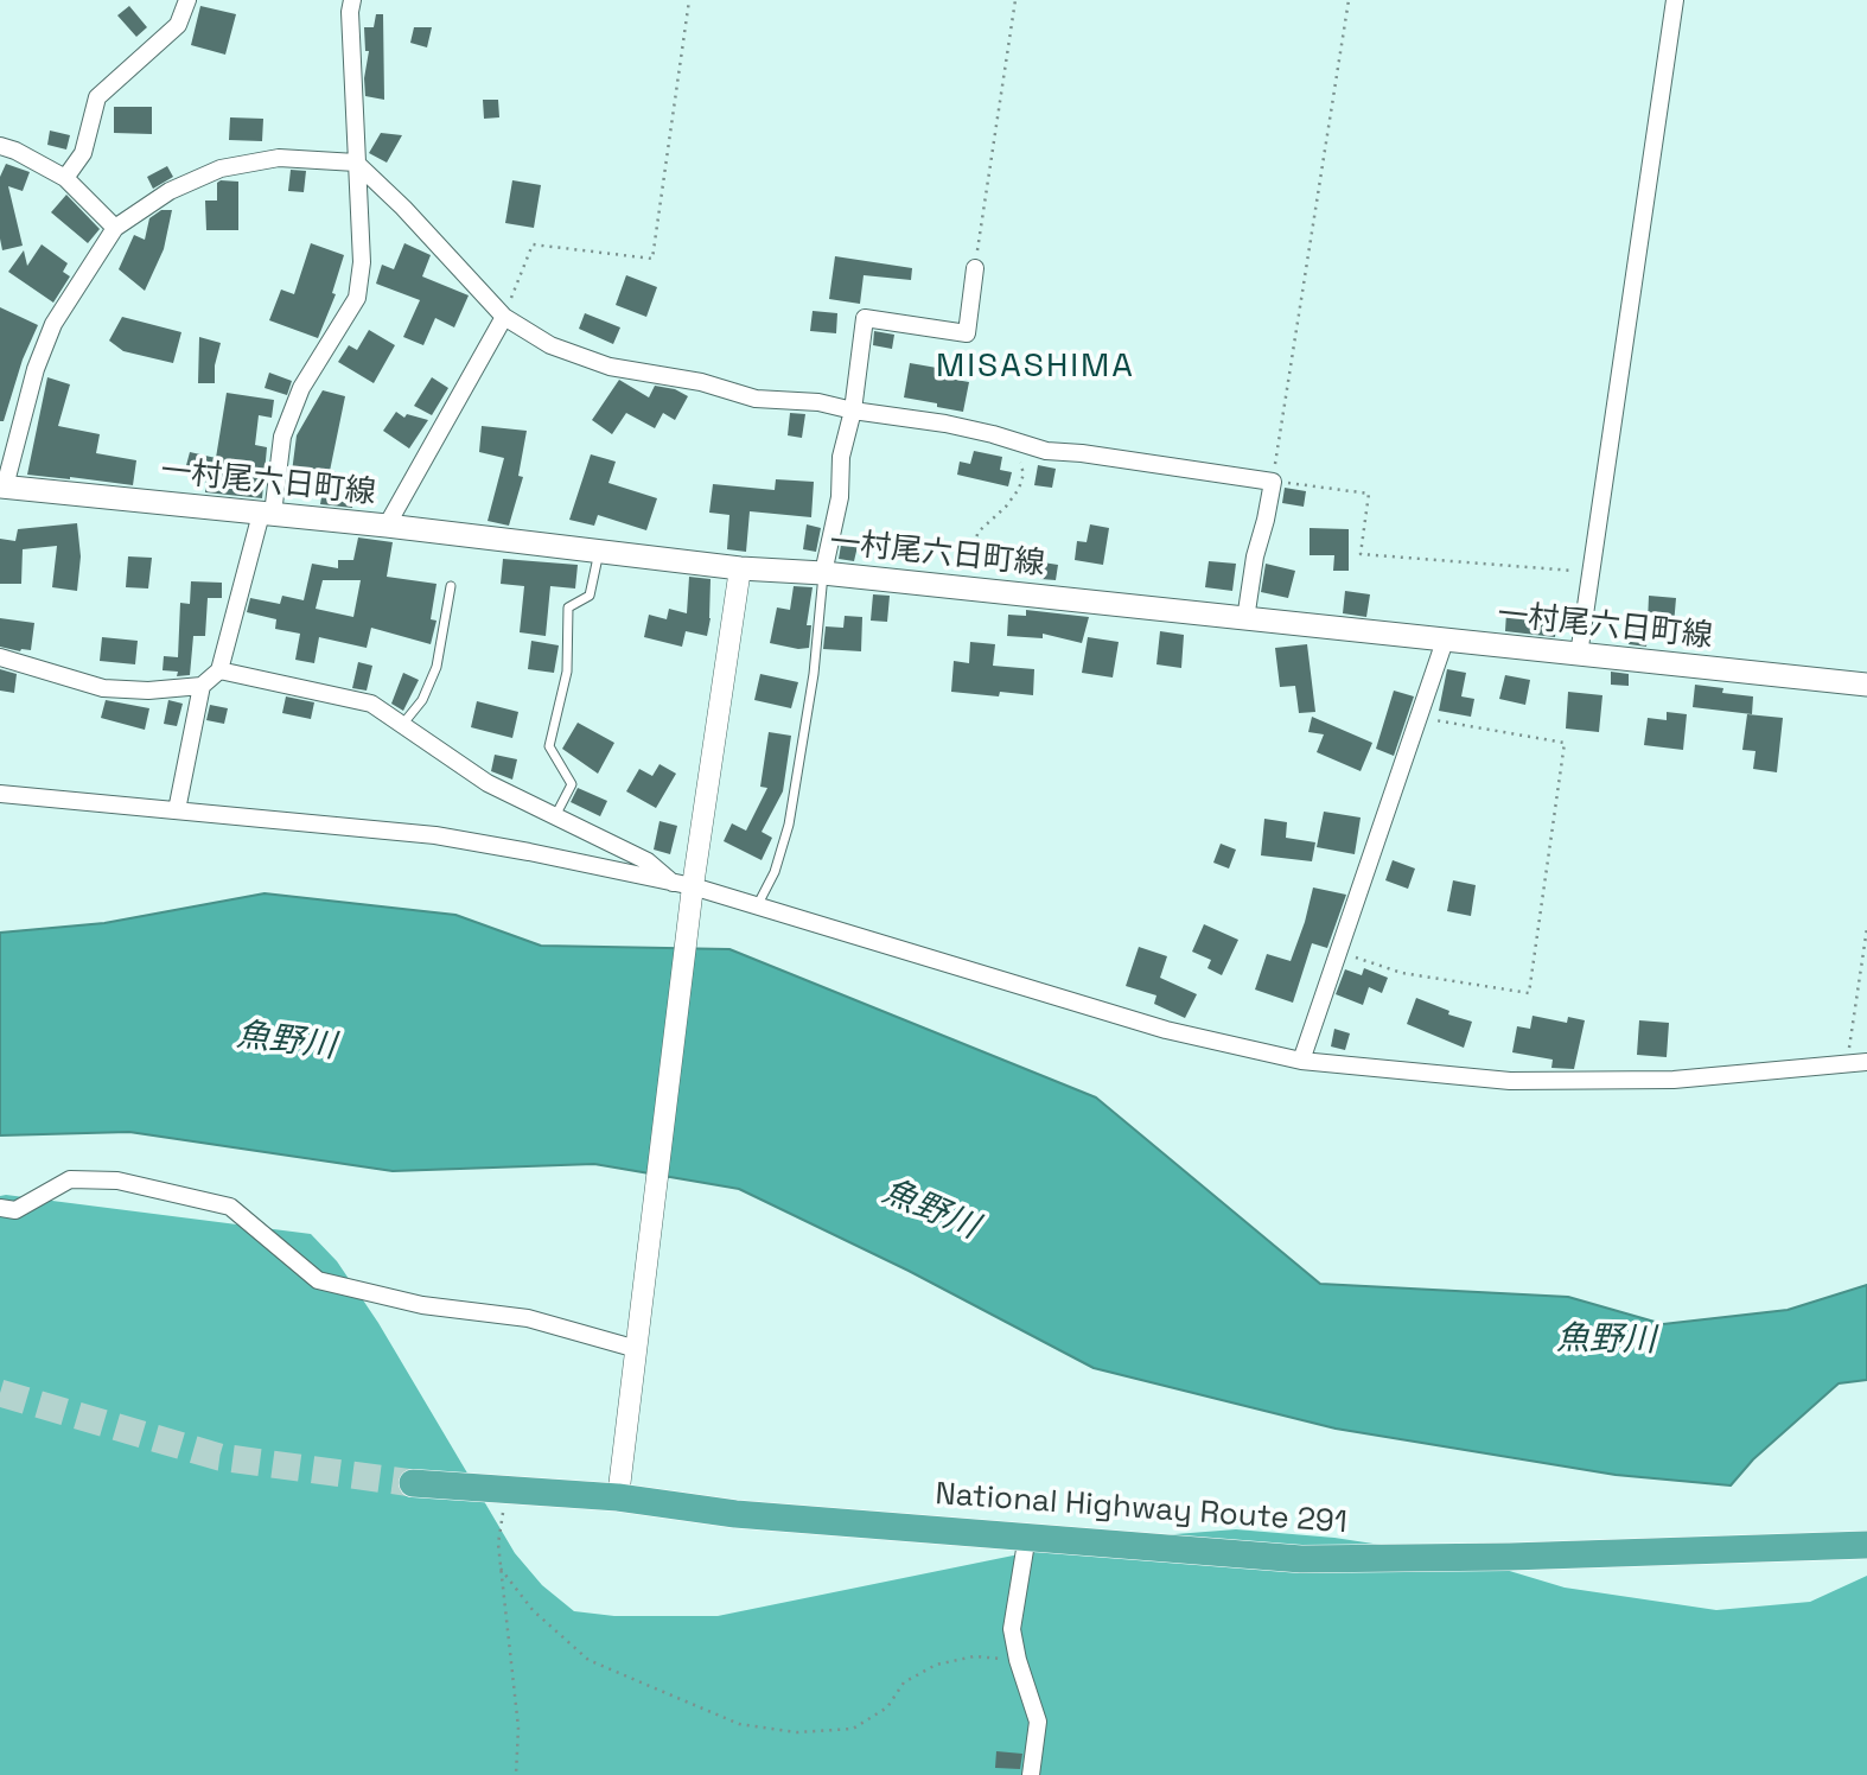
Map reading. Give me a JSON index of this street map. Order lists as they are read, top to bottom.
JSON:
{
  "streets": {
    "highway": ["National Highway Route 291"],
    "main road": ["一村尾六日町線"]
  },
  "districts": ["MISASHIMA"],
  "water": ["魚野川"]
}
